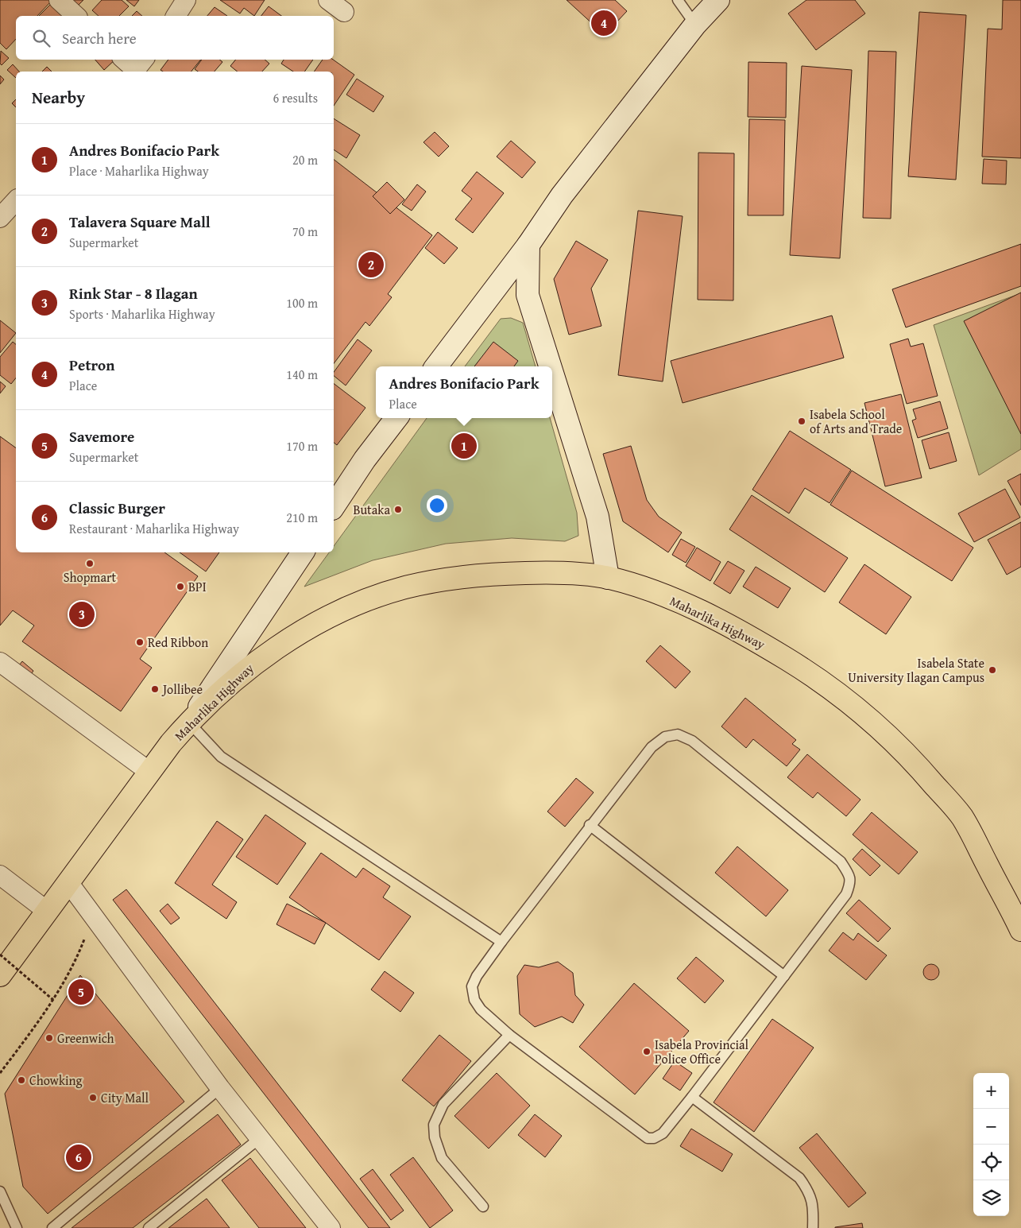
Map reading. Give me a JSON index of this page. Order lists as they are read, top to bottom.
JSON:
{
  "streets": {
    "highway": ["Maharlika Highway"]
  },
  "places": [
    "Isabela School of Arts and Trade",
    "Butaka",
    "Shopmart",
    "BPI",
    "Red Ribbon",
    "Isabela State University Ilagan Campus",
    "Jollibee",
    "Greenwich",
    "Isabela Provincial Police Office",
    "Chowking",
    "City Mall"
  ],
  "page": {
    "pins": [
      "4",
      "2",
      "1",
      "3",
      "5",
      "6"
    ],
    "search": "Search here",
    "heading": ["Nearby", "6 results"],
    "list": [
      {
        "mark": "1",
        "name": "Andres Bonifacio Park",
        "note": "Place · Maharlika Highway",
        "value": "20 m"
      },
      {
        "mark": "2",
        "name": "Talavera Square Mall",
        "note": "Supermarket",
        "value": "70 m"
      },
      {
        "mark": "3",
        "name": "Rink Star - 8 Ilagan",
        "note": "Sports · Maharlika Highway",
        "value": "100 m"
      },
      {
        "mark": "4",
        "name": "Petron",
        "note": "Place",
        "value": "140 m"
      },
      {
        "mark": "5",
        "name": "Savemore",
        "note": "Supermarket",
        "value": "170 m"
      },
      {
        "mark": "6",
        "name": "Classic Burger",
        "note": "Restaurant · Maharlika Highway",
        "value": "210 m"
      }
    ],
    "popup": ["Andres Bonifacio Park", "Place"],
    "map_buttons": ["+", "−"]
  }
}
